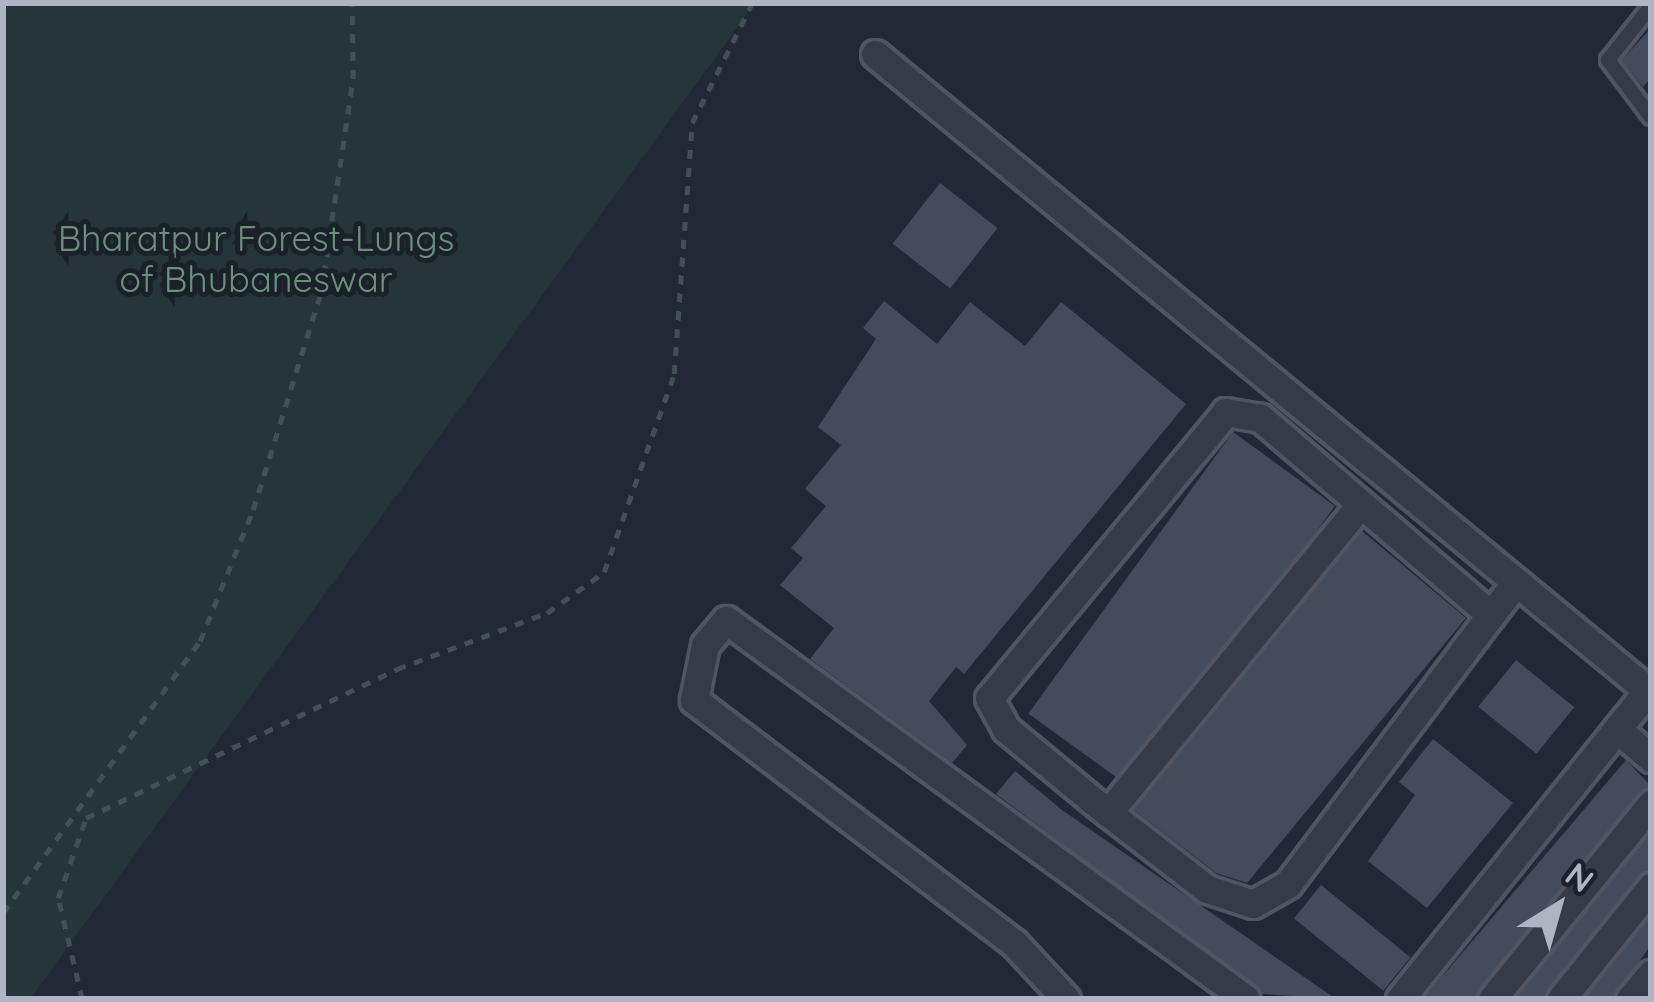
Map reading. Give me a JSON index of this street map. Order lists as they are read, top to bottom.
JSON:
{
  "parks": ["Bharatpur Forest-Lungs of Bhubaneswar"],
  "north": "top right"
}
